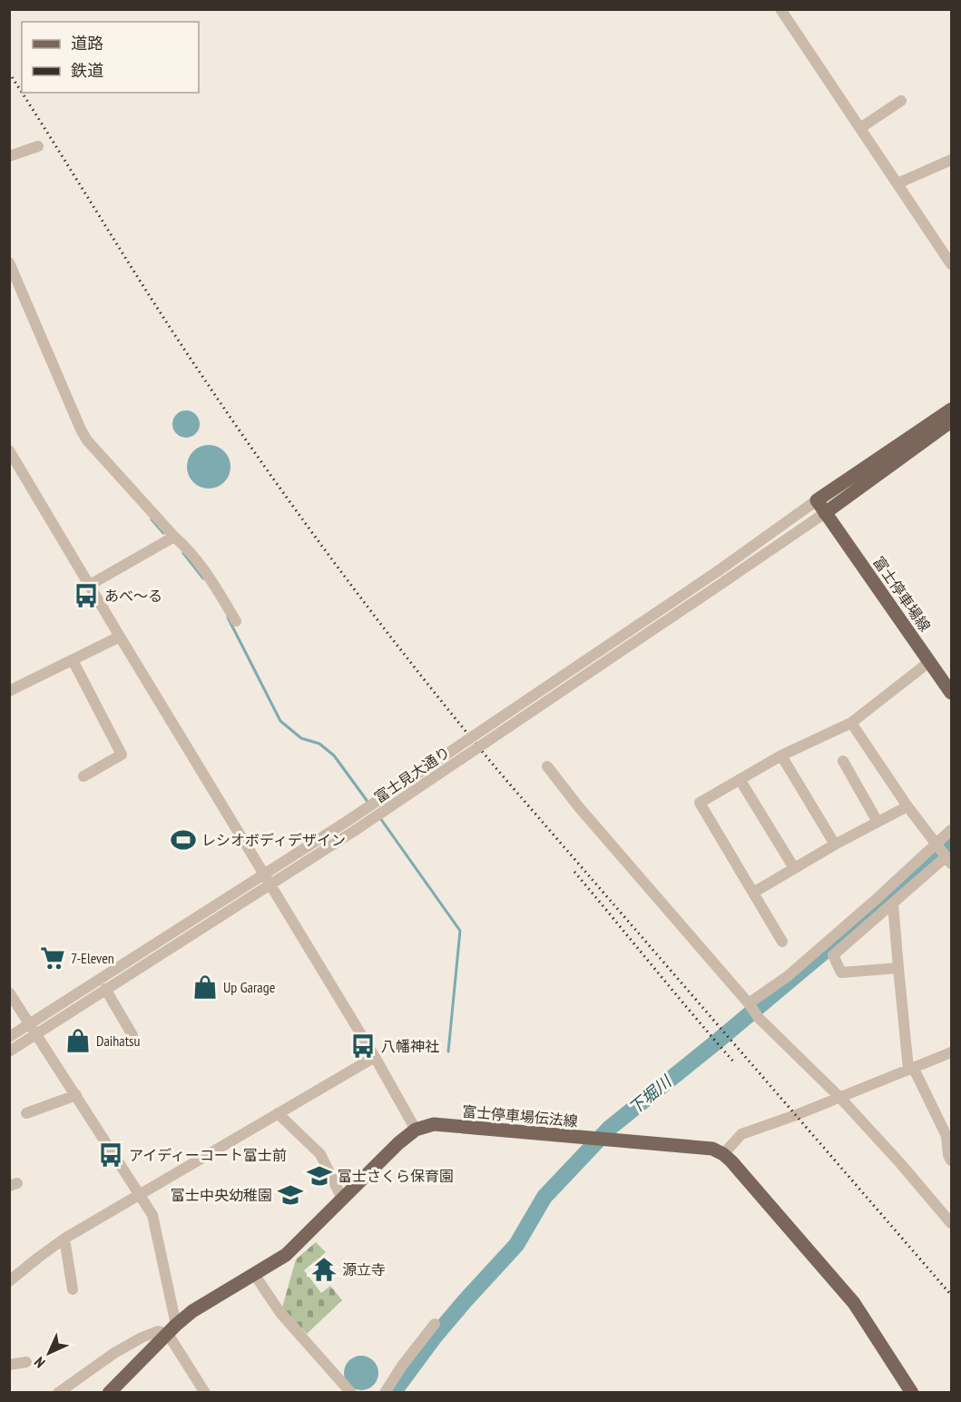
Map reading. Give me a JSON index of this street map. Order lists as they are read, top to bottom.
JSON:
{
  "streets": {
    "main road": ["富士停車場線", "富士停車場伝法線"],
    "street": ["富士見大通り"]
  },
  "crossings": [
    ["富士停車場線", "富士見大通り"]
  ],
  "water": ["下堀川"],
  "places": {
    "bus stop": ["あべ〜る", "八幡神社", "アイディーコート富士前"],
    "sports": ["レシオボディデザイン"],
    "supermarket": ["7-Eleven"],
    "shop": ["Up Garage", "Daihatsu"],
    "school or university": ["富士さくら保育園", "富士中央幼稚園"],
    "temple": ["源立寺"]
  },
  "legend": ["道路", "鉄道"],
  "north": "bottom left"
}
